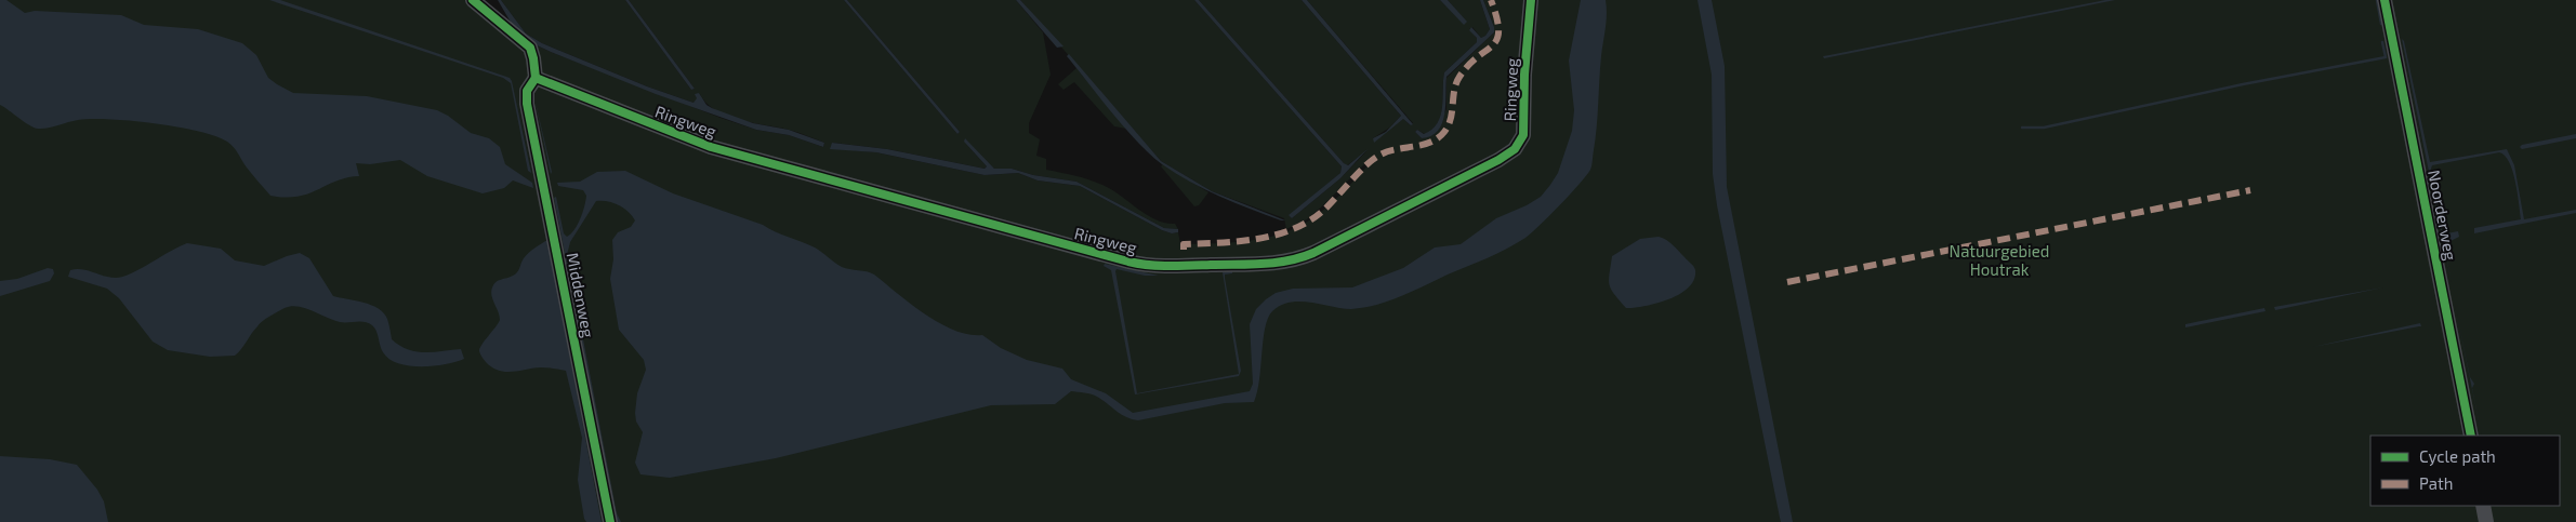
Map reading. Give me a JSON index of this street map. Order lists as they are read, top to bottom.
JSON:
{
  "streets": {
    "street": ["Ringweg", "Noorderweg", "Middenweg"]
  },
  "crossings": [
    ["Ringweg", "Middenweg"]
  ],
  "parks": ["Natuurgebied Houtrak"],
  "legend": ["Cycle path", "Path"]
}
